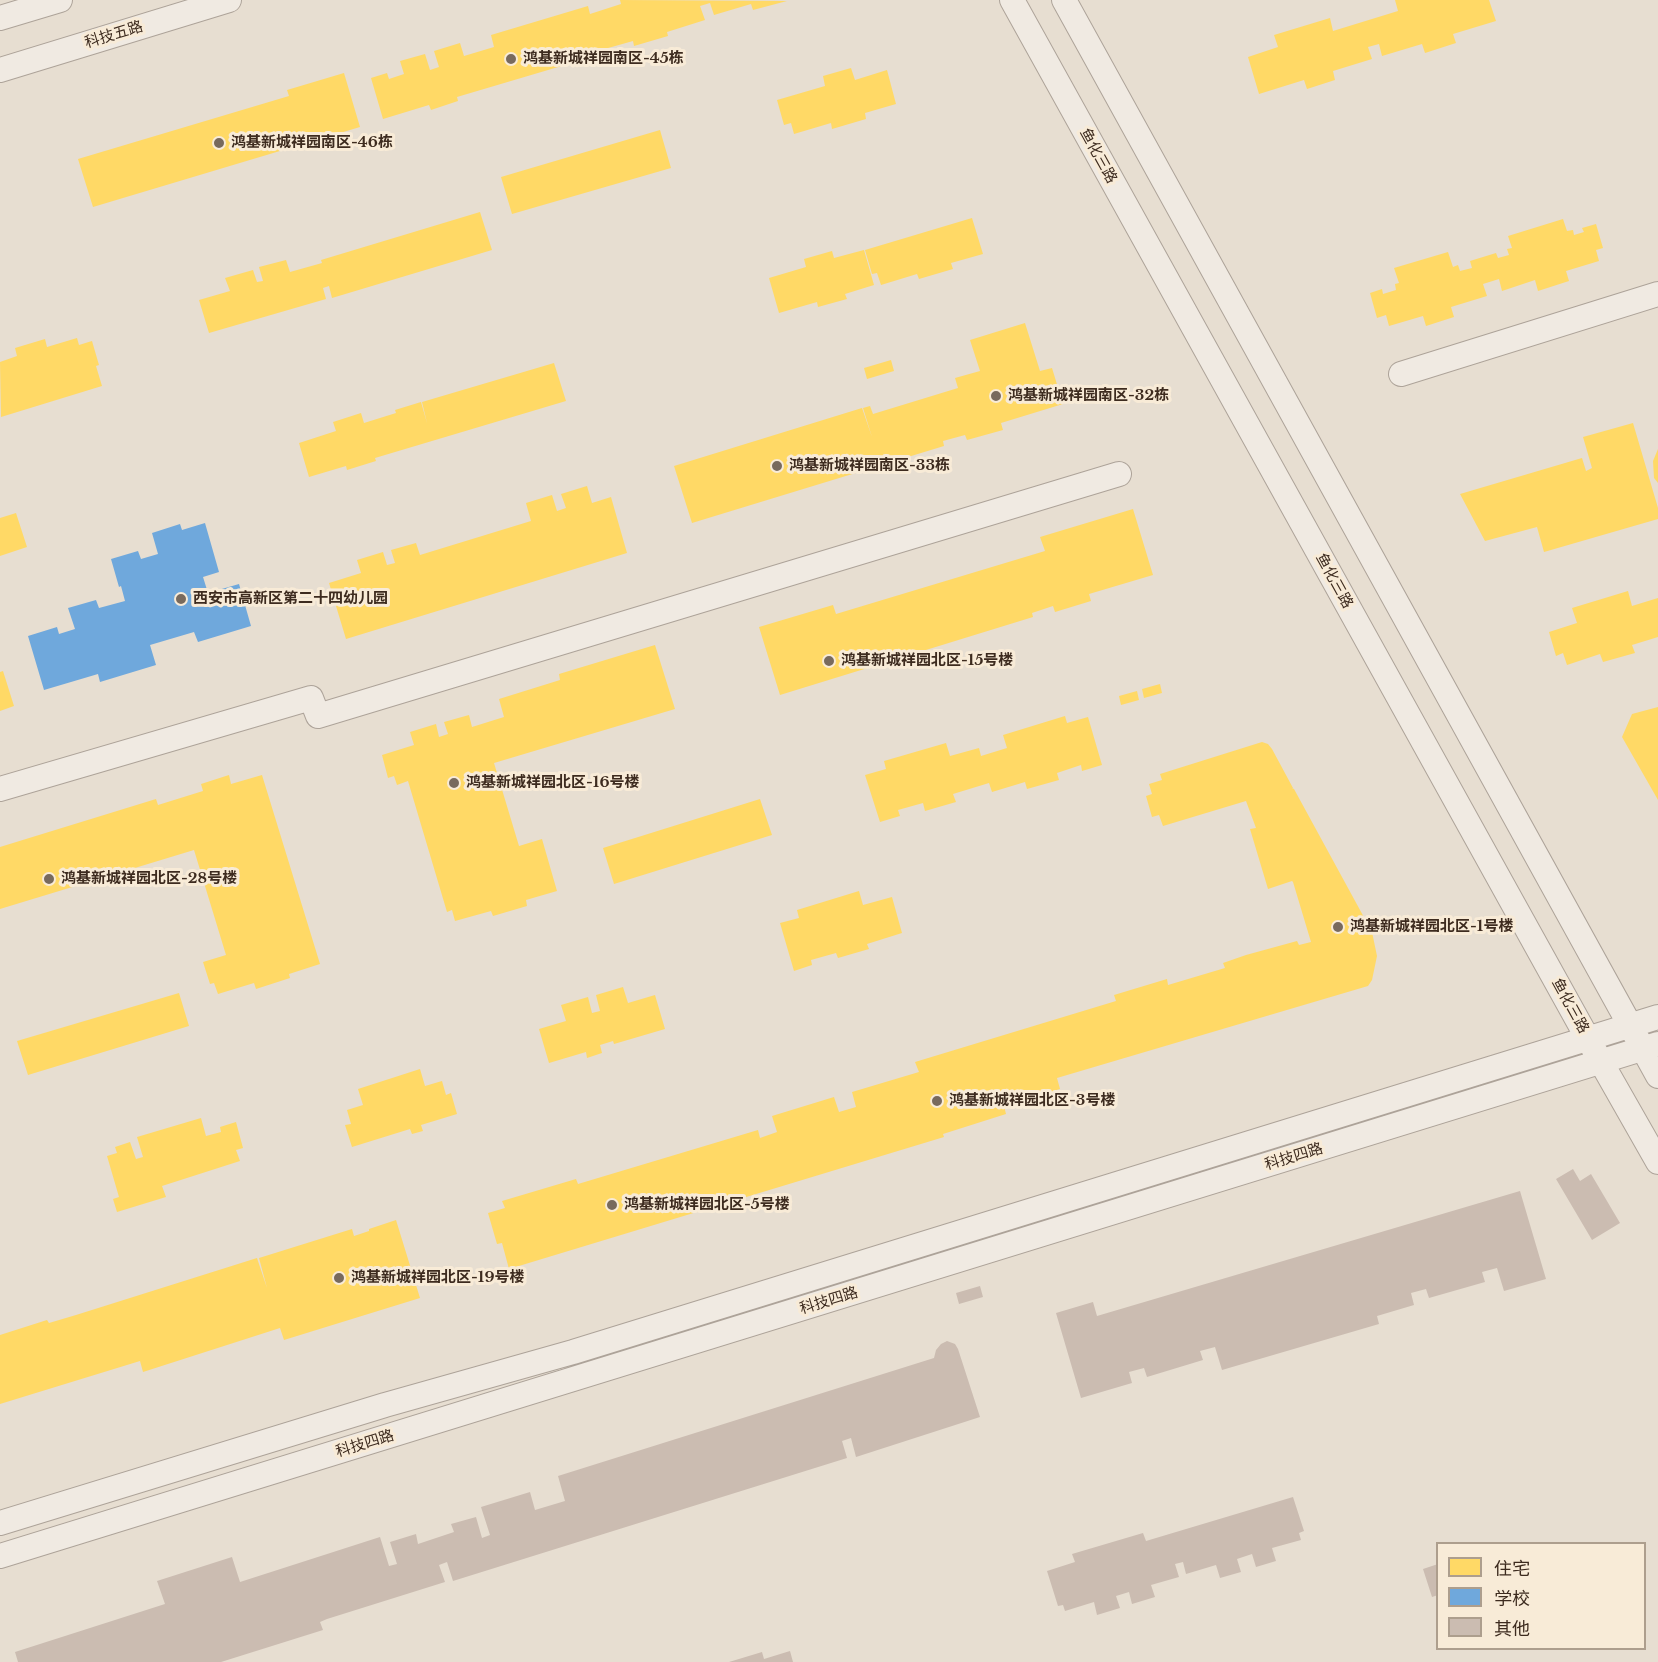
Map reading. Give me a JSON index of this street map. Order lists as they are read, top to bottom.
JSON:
{
  "streets": {
    "street": ["科技五路", "鱼化三路", "科技四路"]
  },
  "crossings": [
    ["鱼化三路", "科技四路"]
  ],
  "places": [
    "鸿基新城祥园南区-45栋",
    "鸿基新城祥园南区-46栋",
    "鸿基新城祥园南区-32栋",
    "鸿基新城祥园南区-33栋",
    "西安市高新区第二十四幼儿园",
    "鸿基新城祥园北区-15号楼",
    "鸿基新城祥园北区-16号楼",
    "鸿基新城祥园北区-28号楼",
    "鸿基新城祥园北区-1号楼",
    "鸿基新城祥园北区-3号楼",
    "鸿基新城祥园北区-5号楼",
    "鸿基新城祥园北区-19号楼"
  ],
  "legend": ["住宅", "学校", "其他"]
}
